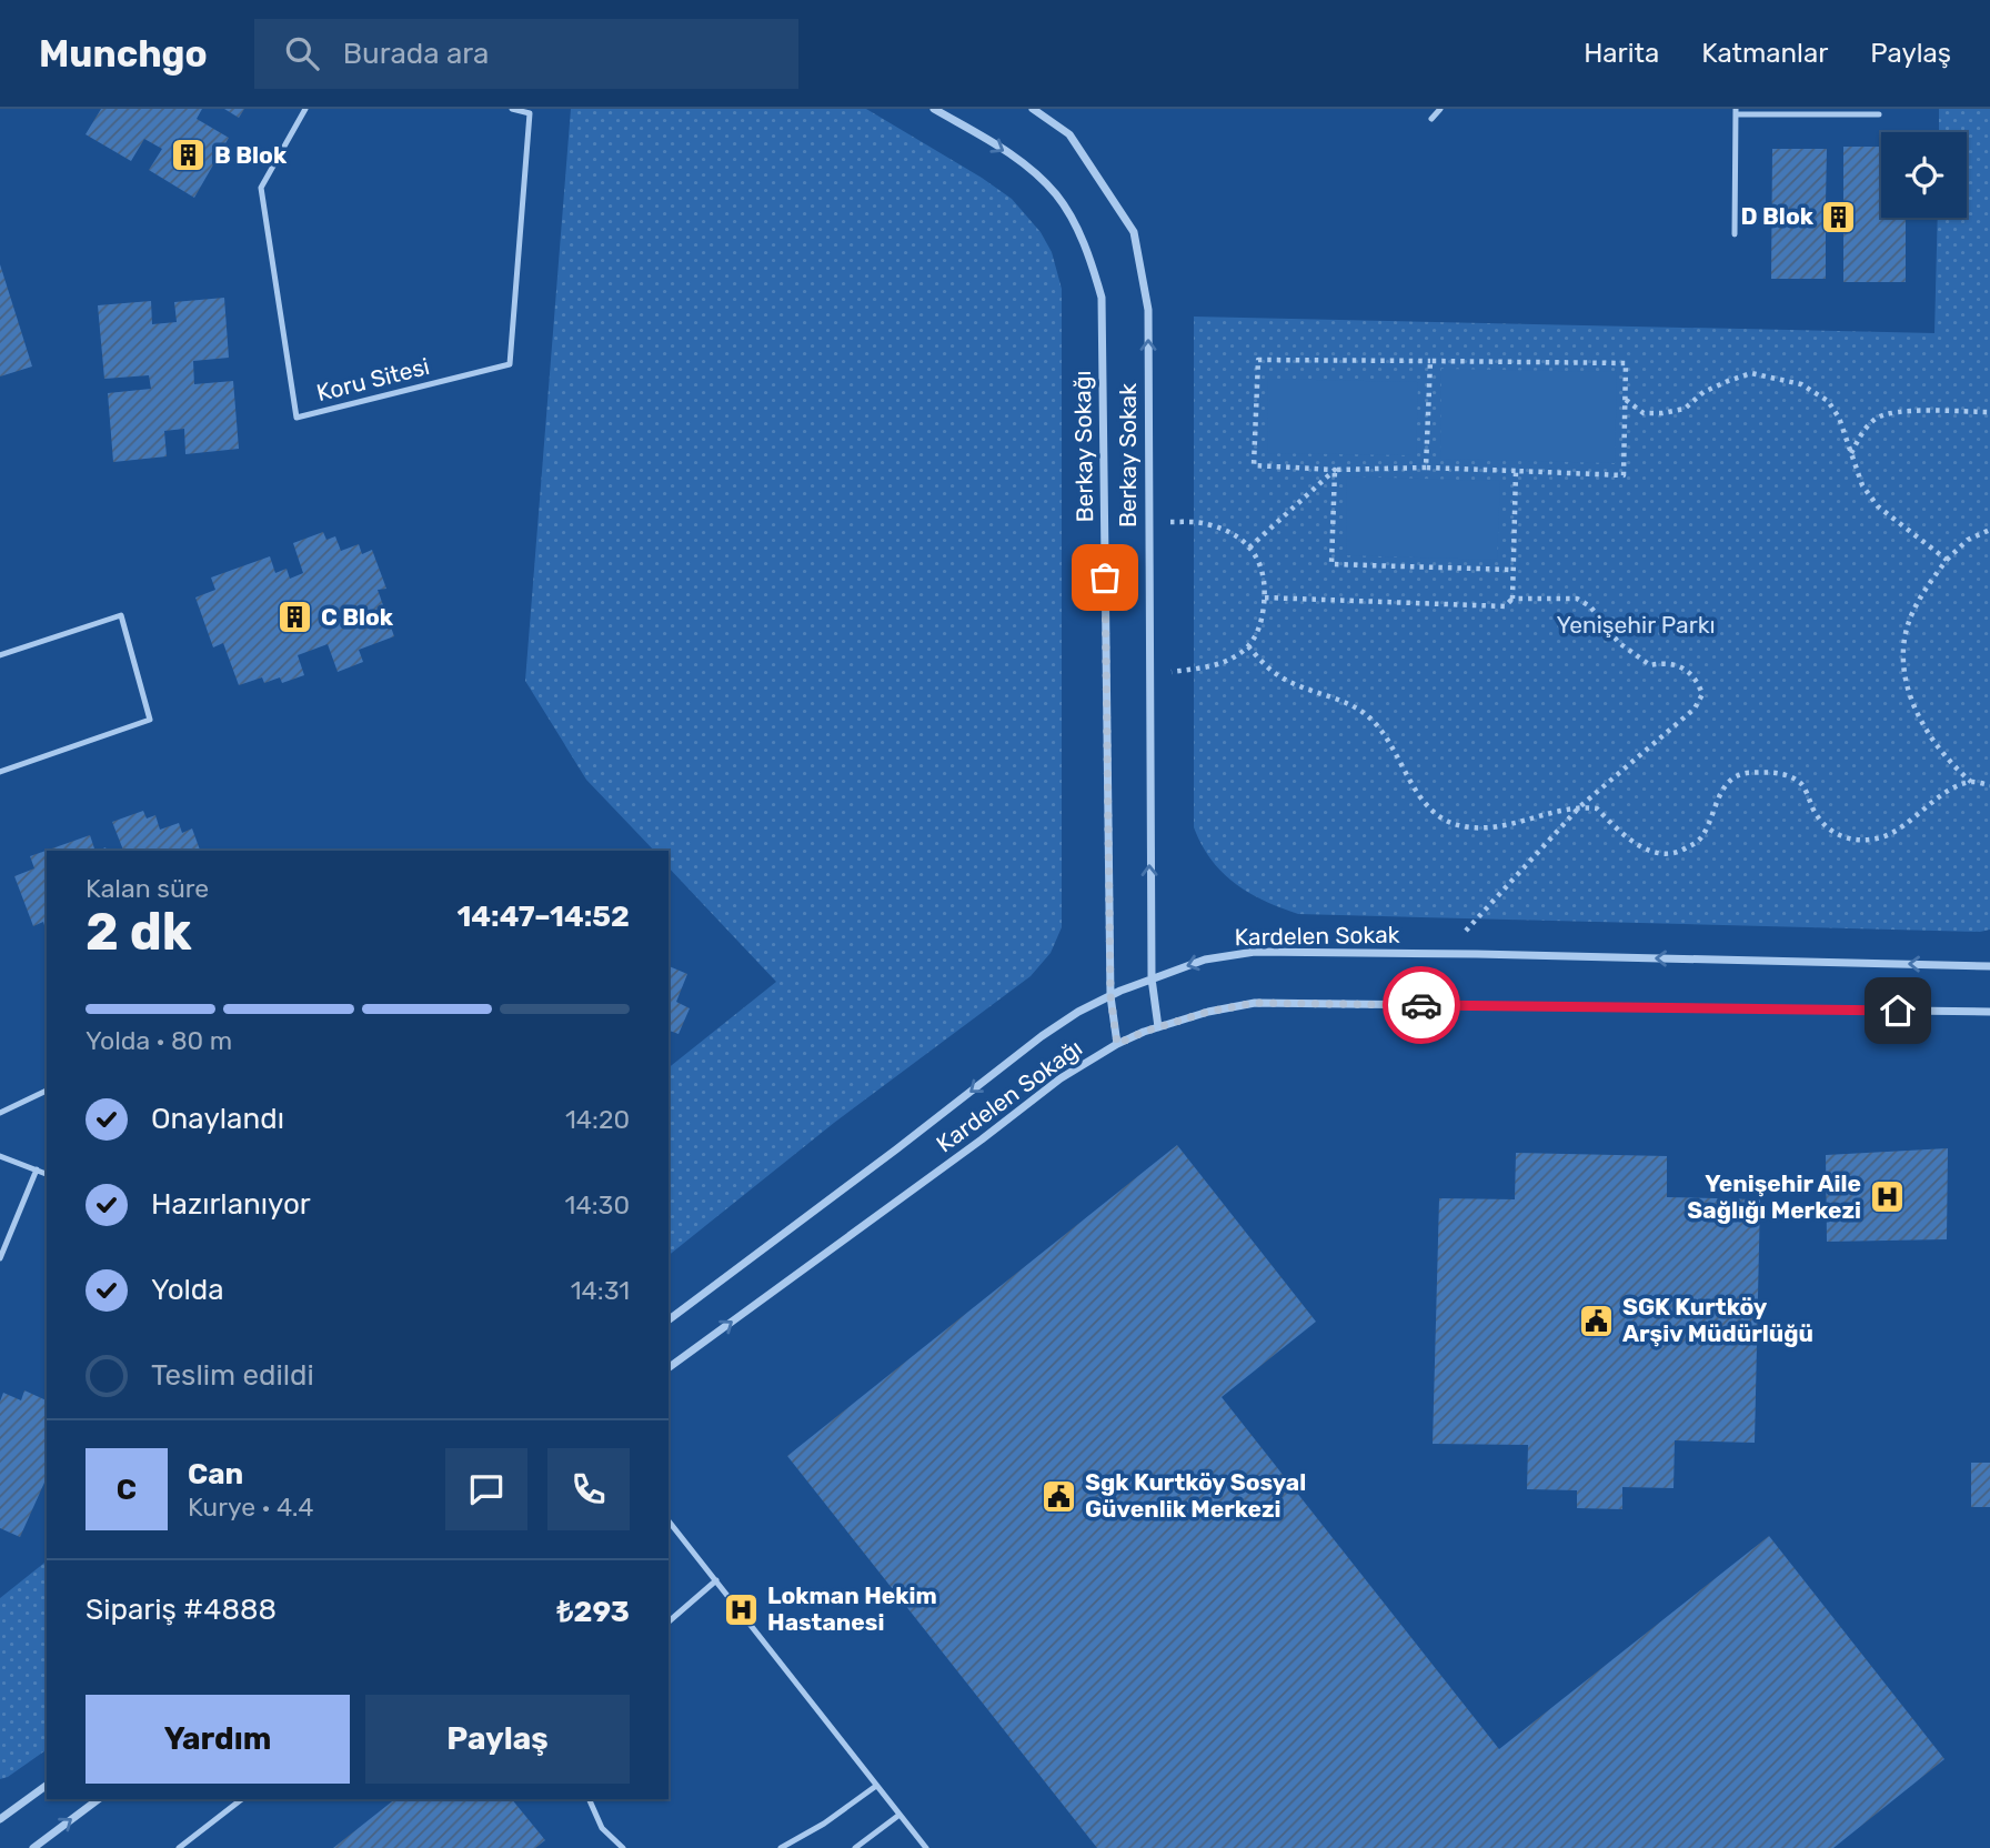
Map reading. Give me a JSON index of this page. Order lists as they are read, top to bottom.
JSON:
{
  "streets": {
    "street": [
      "Berkay Sokağı",
      "Berkay Sokak",
      "Kardelen Sokak",
      "Kardelen Sokağı"
    ],
    "lane": ["Koru Sitesi"]
  },
  "crossings": [
    ["Berkay Sokağı", "Kardelen Sokak"],
    ["Berkay Sokağı", "Kardelen Sokağı"],
    ["Berkay Sokak", "Kardelen Sokak"],
    ["Berkay Sokak", "Kardelen Sokağı"]
  ],
  "one_way": [
    "Berkay Sokağı",
    "Berkay Sokak",
    "Kardelen Sokak",
    "Kardelen Sokağı"
  ],
  "parks": ["Yenişehir Parkı"],
  "places": {
    "building": ["B Blok", "D Blok", "C Blok"],
    "hospital": ["Yenişehir Aile Sağlığı Merkezi", "Lokman Hekim Hastanesi"],
    "public building": ["SGK Kurtköy Arşiv Müdürlüğü", "Sgk Kurtköy Sosyal Güvenlik Merkezi"]
  },
  "page": {
    "header": "Munchgo",
    "search": "Burada ara",
    "nav": ["Harita", "Katmanlar", "Paylaş"],
    "heading": ["2 dk", "Kalan süre", "14:47–14:52"],
    "panel": [
      "Can",
      "Kurye · 4.4",
      "Sipariş #4888",
      "₺293"
    ],
    "bar": "Yolda · 80 m",
    "list": [
      ["Onaylandı", "14:20"],
      ["Hazırlanıyor", "14:30"],
      ["Yolda", "14:31"],
      "Teslim edildi"
    ],
    "round": "C",
    "buttons": ["Yardım", "Paylaş"]
  }
}
